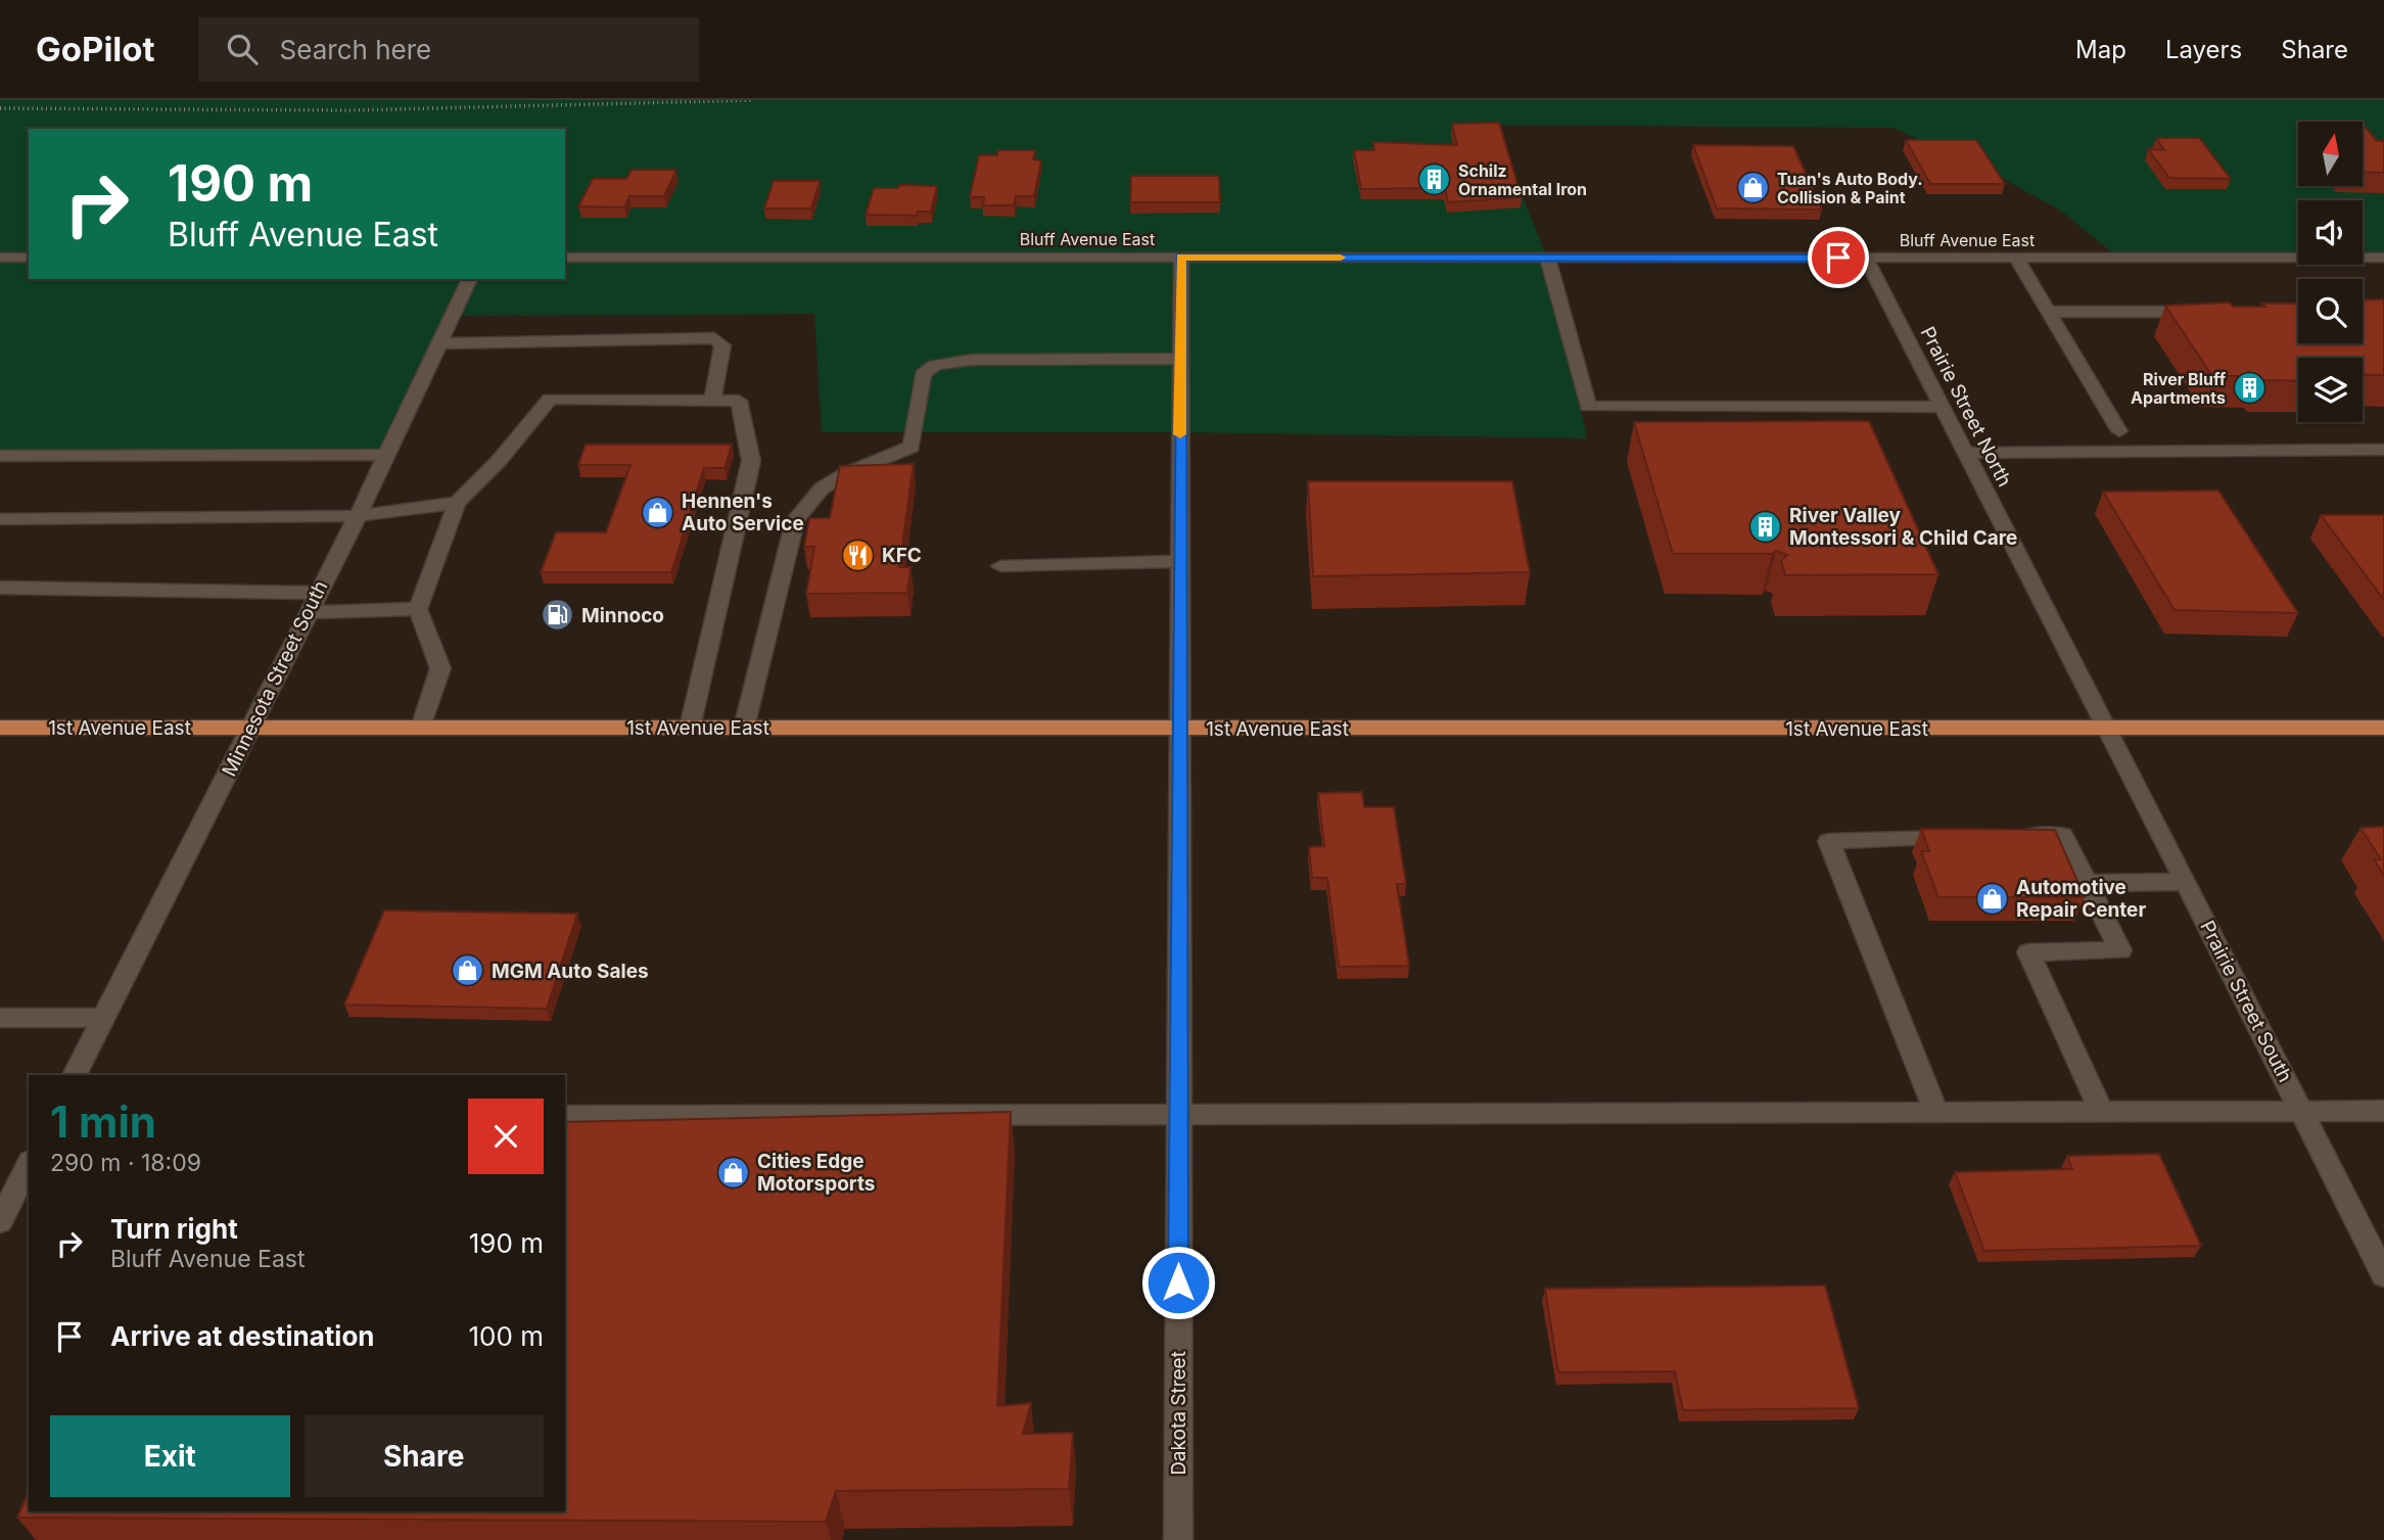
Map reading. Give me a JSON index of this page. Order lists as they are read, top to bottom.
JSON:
{
  "streets": {
    "main road": ["1st Avenue East"],
    "street": [
      "Bluff Avenue East",
      "Prairie Street North",
      "Minnesota Street South",
      "Prairie Street South",
      "Dakota Street"
    ]
  },
  "crossings": [
    ["Bluff Avenue East", "Prairie Street North"],
    ["Bluff Avenue East", "Dakota Street"],
    ["Prairie Street North", "1st Avenue East"],
    ["Prairie Street North", "Prairie Street South"],
    ["Minnesota Street South", "1st Avenue East"],
    ["1st Avenue East", "Prairie Street South"],
    ["1st Avenue East", "Dakota Street"]
  ],
  "places": {
    "building": ["Schilz Ornamental Iron", "River Bluff Apartments", "River Valley Montessori & Child Care"],
    "shop": [
      "Tuan's Auto Body. Collision & Paint",
      "Hennen's Auto Service",
      "Automotive Repair Center",
      "MGM Auto Sales",
      "Cities Edge Motorsports"
    ],
    "restaurant": ["KFC"],
    "fuel station": ["Minnoco"]
  },
  "north": "top",
  "page": {
    "header": "GoPilot",
    "search": "Search here",
    "nav": ["Map", "Layers", "Share"],
    "turn": ["190 m", "Bluff Avenue East"],
    "heading": ["1 min", "290 m · 18:09"],
    "list": [
      {
        "name": "Turn right",
        "note": "Bluff Avenue East",
        "value": "190 m"
      },
      {
        "name": "Arrive at destination",
        "value": "100 m"
      }
    ],
    "buttons": ["Exit", "Share"]
  }
}
